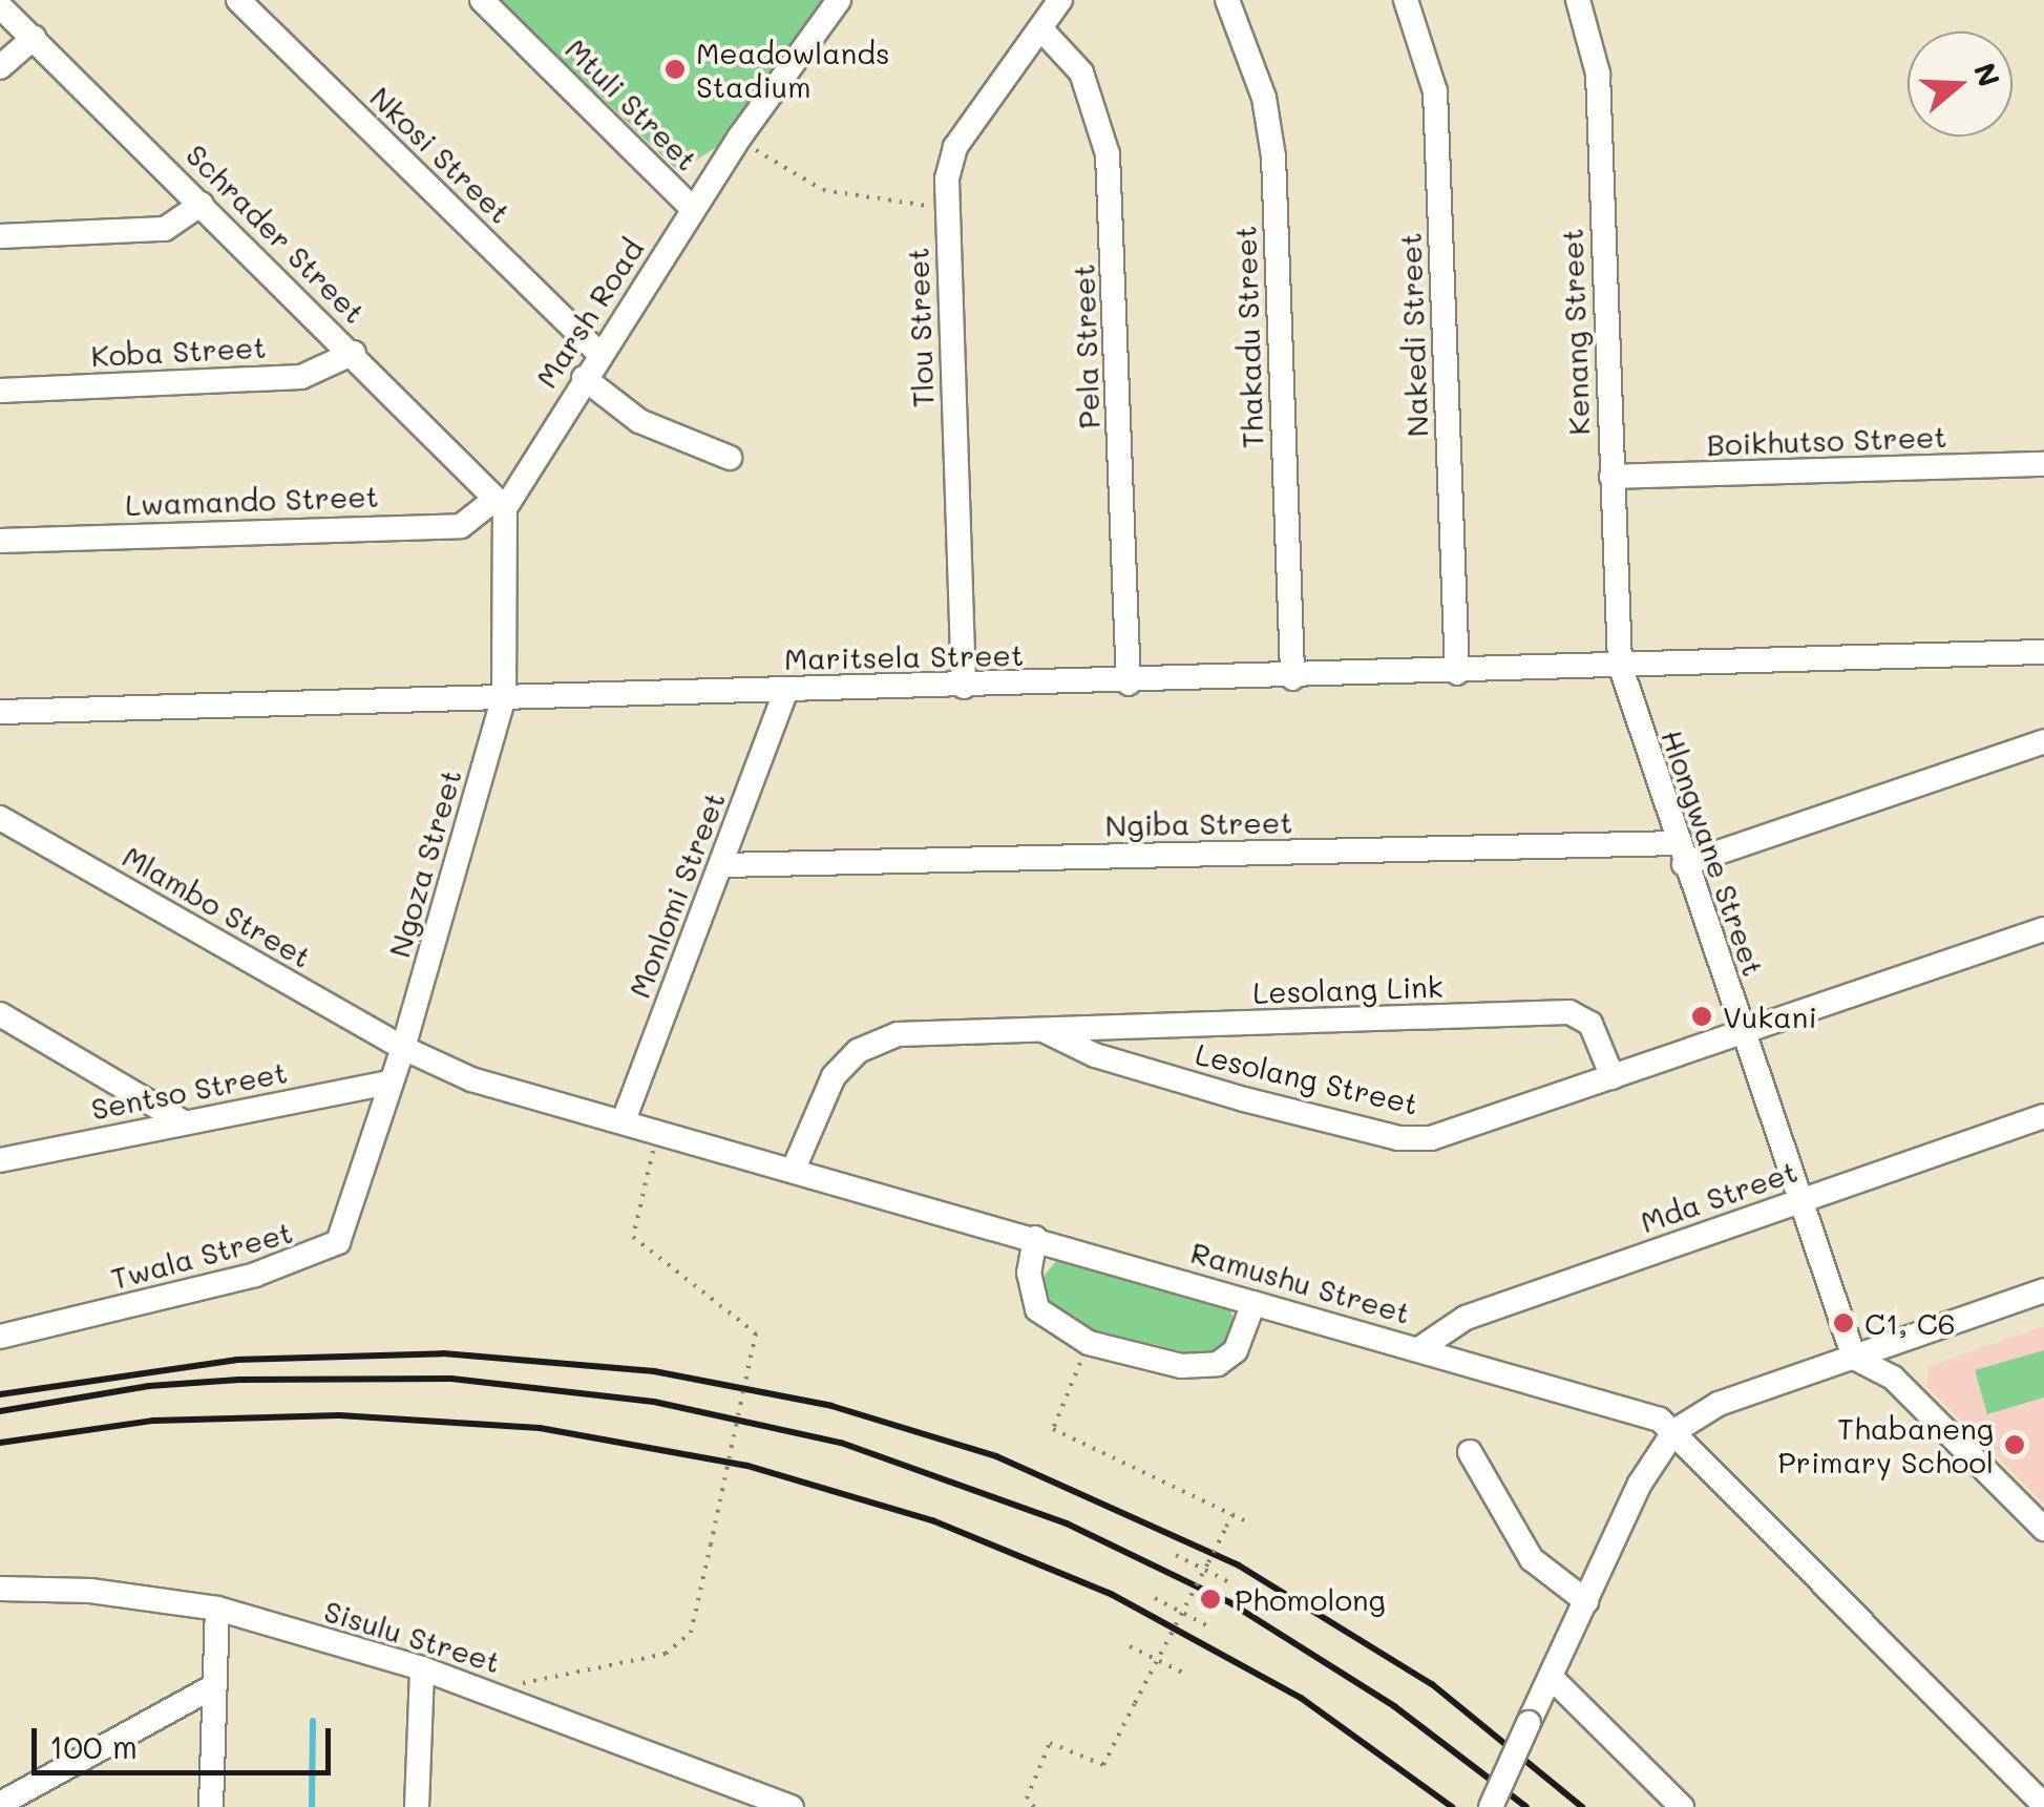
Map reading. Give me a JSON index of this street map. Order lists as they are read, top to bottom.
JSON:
{
  "streets": {
    "street": [
      "Mtuli Street",
      "Nkosi Street",
      "Schrader Street",
      "Marsh Road",
      "Tlou Street",
      "Kenang Street",
      "Nakedi Street",
      "Thakadu Street",
      "Pela Street",
      "Koba Street",
      "Boikhutso Street",
      "Lwamando Street",
      "Maritsela Street",
      "Ngiba Street",
      "Hlongwane Street",
      "Ngoza Street",
      "Monlomi Street",
      "Mlambo Street",
      "Lesolang Link",
      "Lesolang Street",
      "Sentso Street",
      "Mda Street",
      "Twala Street",
      "Ramushu Street",
      "Sisulu Street"
    ]
  },
  "crossings": [
    ["Mtuli Street", "Marsh Road"],
    ["Nkosi Street", "Marsh Road"],
    ["Schrader Street", "Marsh Road"],
    ["Schrader Street", "Koba Street"],
    ["Schrader Street", "Lwamando Street"],
    ["Marsh Road", "Lwamando Street"],
    ["Tlou Street", "Pela Street"],
    ["Tlou Street", "Maritsela Street"],
    ["Kenang Street", "Boikhutso Street"],
    ["Kenang Street", "Maritsela Street"],
    ["Kenang Street", "Hlongwane Street"],
    ["Nakedi Street", "Maritsela Street"],
    ["Thakadu Street", "Maritsela Street"],
    ["Pela Street", "Maritsela Street"],
    ["Maritsela Street", "Hlongwane Street"],
    ["Maritsela Street", "Ngoza Street"],
    ["Maritsela Street", "Monlomi Street"],
    ["Ngiba Street", "Hlongwane Street"],
    ["Ngiba Street", "Monlomi Street"],
    ["Hlongwane Street", "Lesolang Street"],
    ["Hlongwane Street", "Mda Street"],
    ["Ngoza Street", "Mlambo Street"],
    ["Ngoza Street", "Twala Street"],
    ["Ngoza Street", "Ramushu Street"],
    ["Monlomi Street", "Ramushu Street"],
    ["Mlambo Street", "Twala Street"],
    ["Mlambo Street", "Ramushu Street"],
    ["Lesolang Link", "Lesolang Street"],
    ["Lesolang Street", "Ramushu Street"],
    ["Sentso Street", "Twala Street"],
    ["Mda Street", "Ramushu Street"],
    ["Twala Street", "Ramushu Street"]
  ],
  "places": [
    "Meadowlands Stadium",
    "Vukani",
    "C1, C6",
    "Thabaneng Primary School",
    "Phomolong"
  ],
  "scale_bar": "100 m",
  "north": "right"
}
